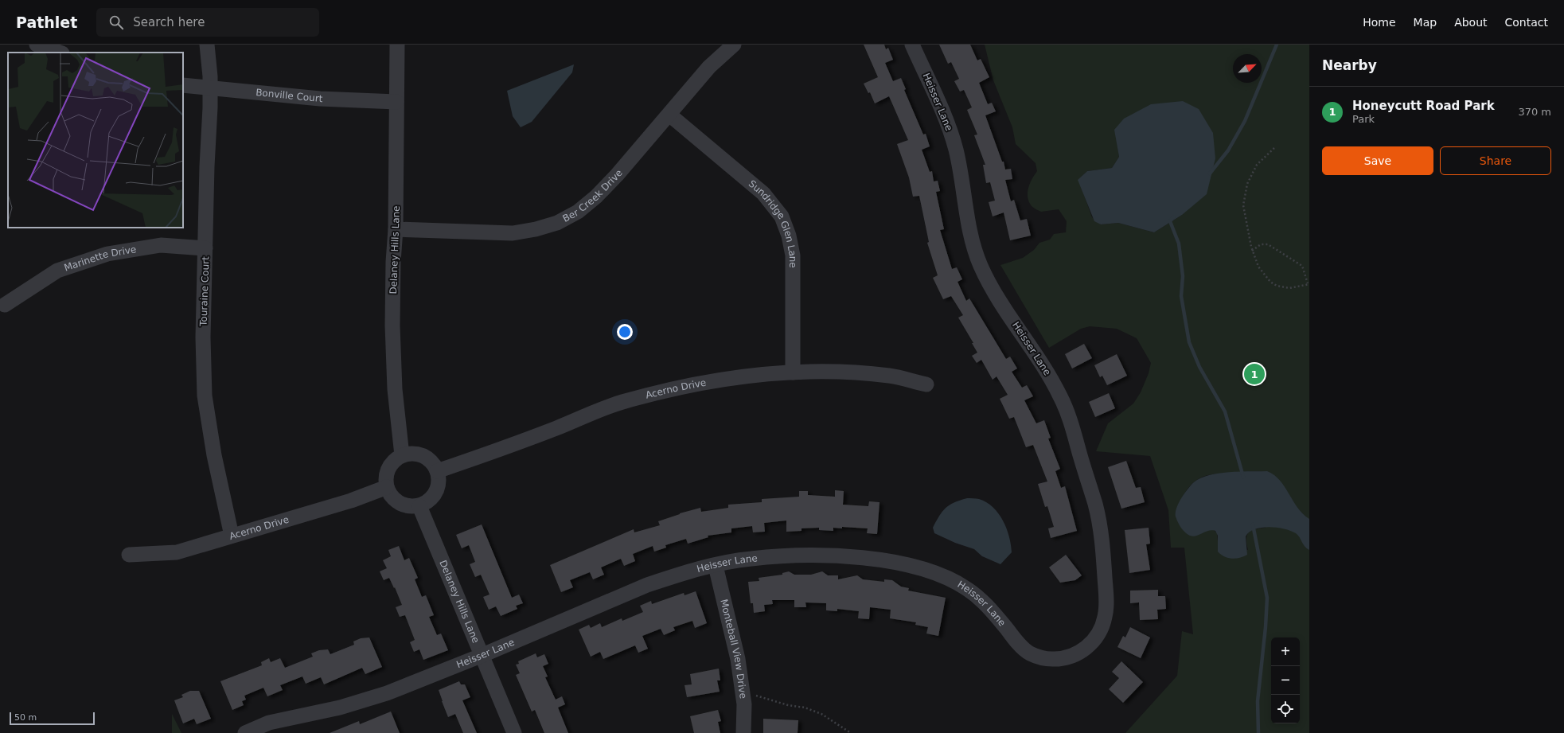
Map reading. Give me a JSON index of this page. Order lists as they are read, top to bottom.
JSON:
{
  "streets": {
    "street": [
      "Bonville Court",
      "Heisser Lane",
      "Ber Creek Drive",
      "Sundridge Glen Lane",
      "Delaney Hills Lane",
      "Marinette Drive",
      "Touraine Court",
      "Acerno Drive",
      "Monteball View Drive"
    ]
  },
  "crossings": [
    ["Bonville Court", "Delaney Hills Lane"],
    ["Bonville Court", "Touraine Court"],
    ["Heisser Lane", "Delaney Hills Lane"],
    ["Heisser Lane", "Monteball View Drive"],
    ["Ber Creek Drive", "Sundridge Glen Lane"],
    ["Ber Creek Drive", "Delaney Hills Lane"],
    ["Sundridge Glen Lane", "Acerno Drive"],
    ["Delaney Hills Lane", "Acerno Drive"],
    ["Marinette Drive", "Touraine Court"],
    ["Touraine Court", "Acerno Drive"]
  ],
  "scale_bar": "50 m",
  "north": "top right",
  "page": {
    "header": "Pathlet",
    "search": "Search here",
    "nav": [
      "Home",
      "Map",
      "About",
      "Contact"
    ],
    "heading": "Nearby",
    "list": [
      {
        "mark": "1",
        "name": "Honeycutt Road Park",
        "note": "Park",
        "value": "370 m"
      }
    ],
    "buttons": ["Save", "Share"],
    "pins": "1",
    "map_buttons": ["+", "−"],
    "scale": "50 m"
  }
}
